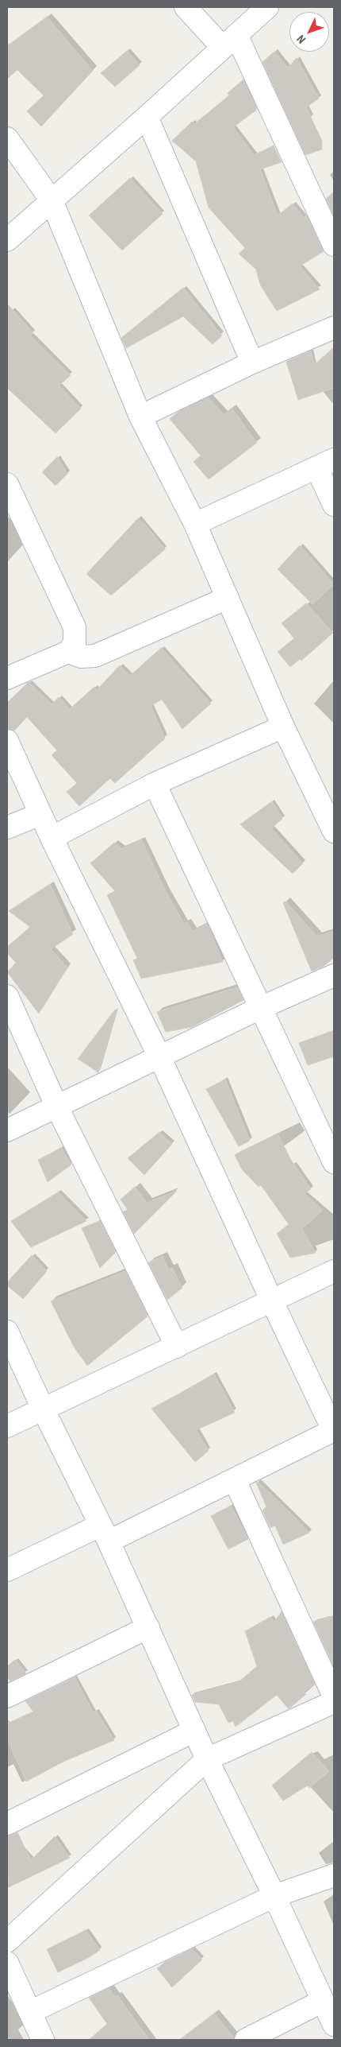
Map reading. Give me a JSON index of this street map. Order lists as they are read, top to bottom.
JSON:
{
  "north": "bottom left"
}
